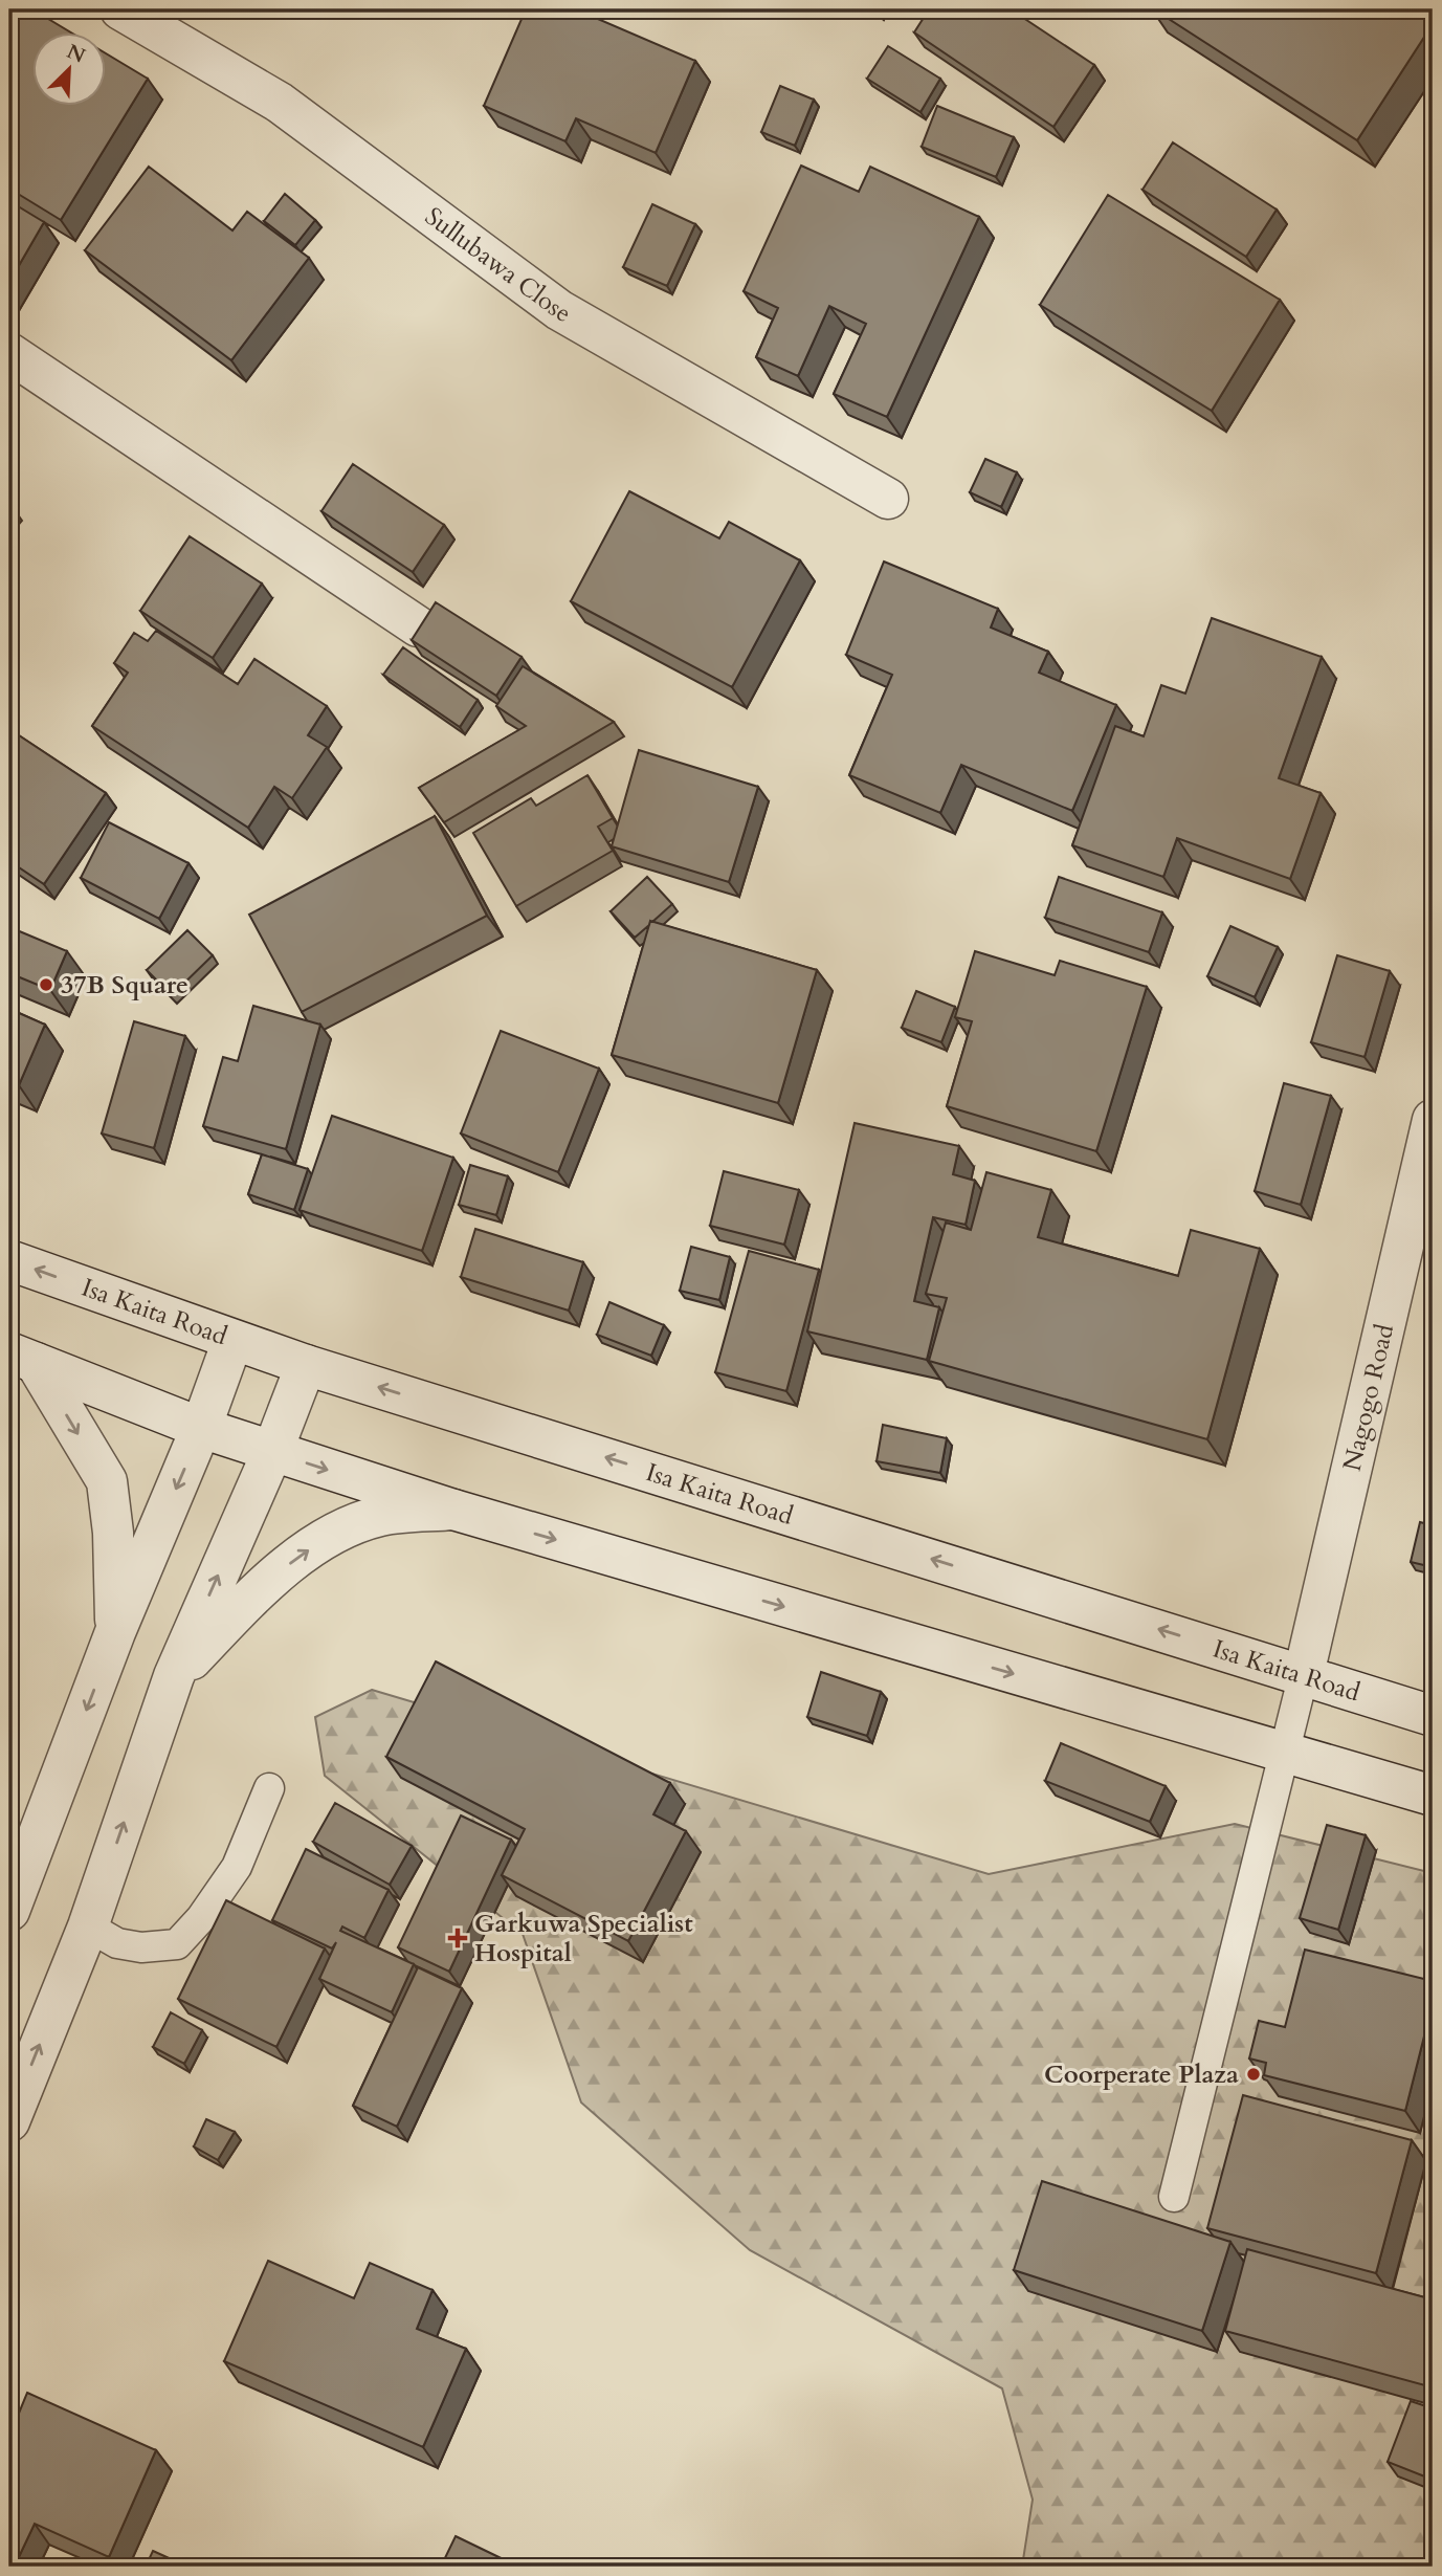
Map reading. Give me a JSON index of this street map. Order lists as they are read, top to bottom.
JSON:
{
  "streets": {
    "street": ["Sullubawa Close", "Isa Kaita Road", "Nagogo Road"]
  },
  "crossings": [
    ["Isa Kaita Road", "Nagogo Road"]
  ],
  "places": {
    "other": ["37B Square", "Coorperate Plaza"],
    "health": ["Garkuwa Specialist Hospital"]
  },
  "north": "top right"
}
